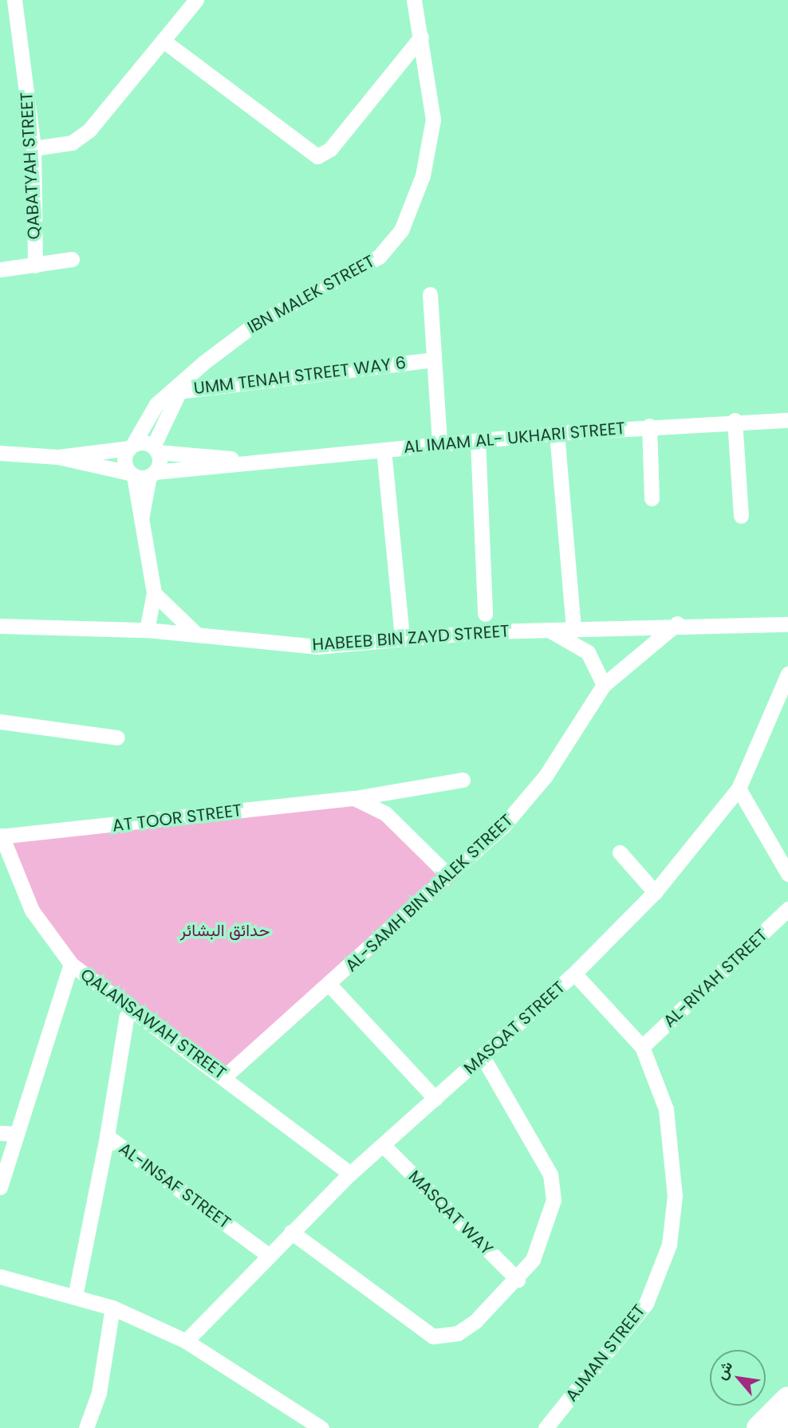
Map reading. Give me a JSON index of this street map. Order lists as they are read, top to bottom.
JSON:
{
  "streets": {
    "street": [
      "QABATYAH STREET",
      "IBN MALEK STREET",
      "UMM TENAH STREET WAY 6",
      "AL IMAM AL- UKHARI STREET",
      "HABEEB BIN ZAYD STREET",
      "AT TOOR STREET",
      "AL-SAMH BIN MALEK STREET",
      "AL-RIYAH STREET",
      "QALANSAWAH STREET",
      "MASQAT STREET",
      "AL-INSAF STREET",
      "MASQAT WAY",
      "AJMAN STREET"
    ]
  },
  "crossings": [
    ["IBN MALEK STREET", "UMM TENAH STREET WAY 6"],
    ["HABEEB BIN ZAYD STREET", "AL-SAMH BIN MALEK STREET"],
    ["AT TOOR STREET", "QALANSAWAH STREET"],
    ["AL-SAMH BIN MALEK STREET", "QALANSAWAH STREET"],
    ["AL-RIYAH STREET", "AJMAN STREET"],
    ["QALANSAWAH STREET", "MASQAT STREET"],
    ["QALANSAWAH STREET", "AL-INSAF STREET"],
    ["MASQAT STREET", "AL-INSAF STREET"],
    ["MASQAT STREET", "MASQAT WAY"],
    ["MASQAT STREET", "AJMAN STREET"]
  ],
  "parks": ["حدائق البشائر"],
  "north": "top left"
}
